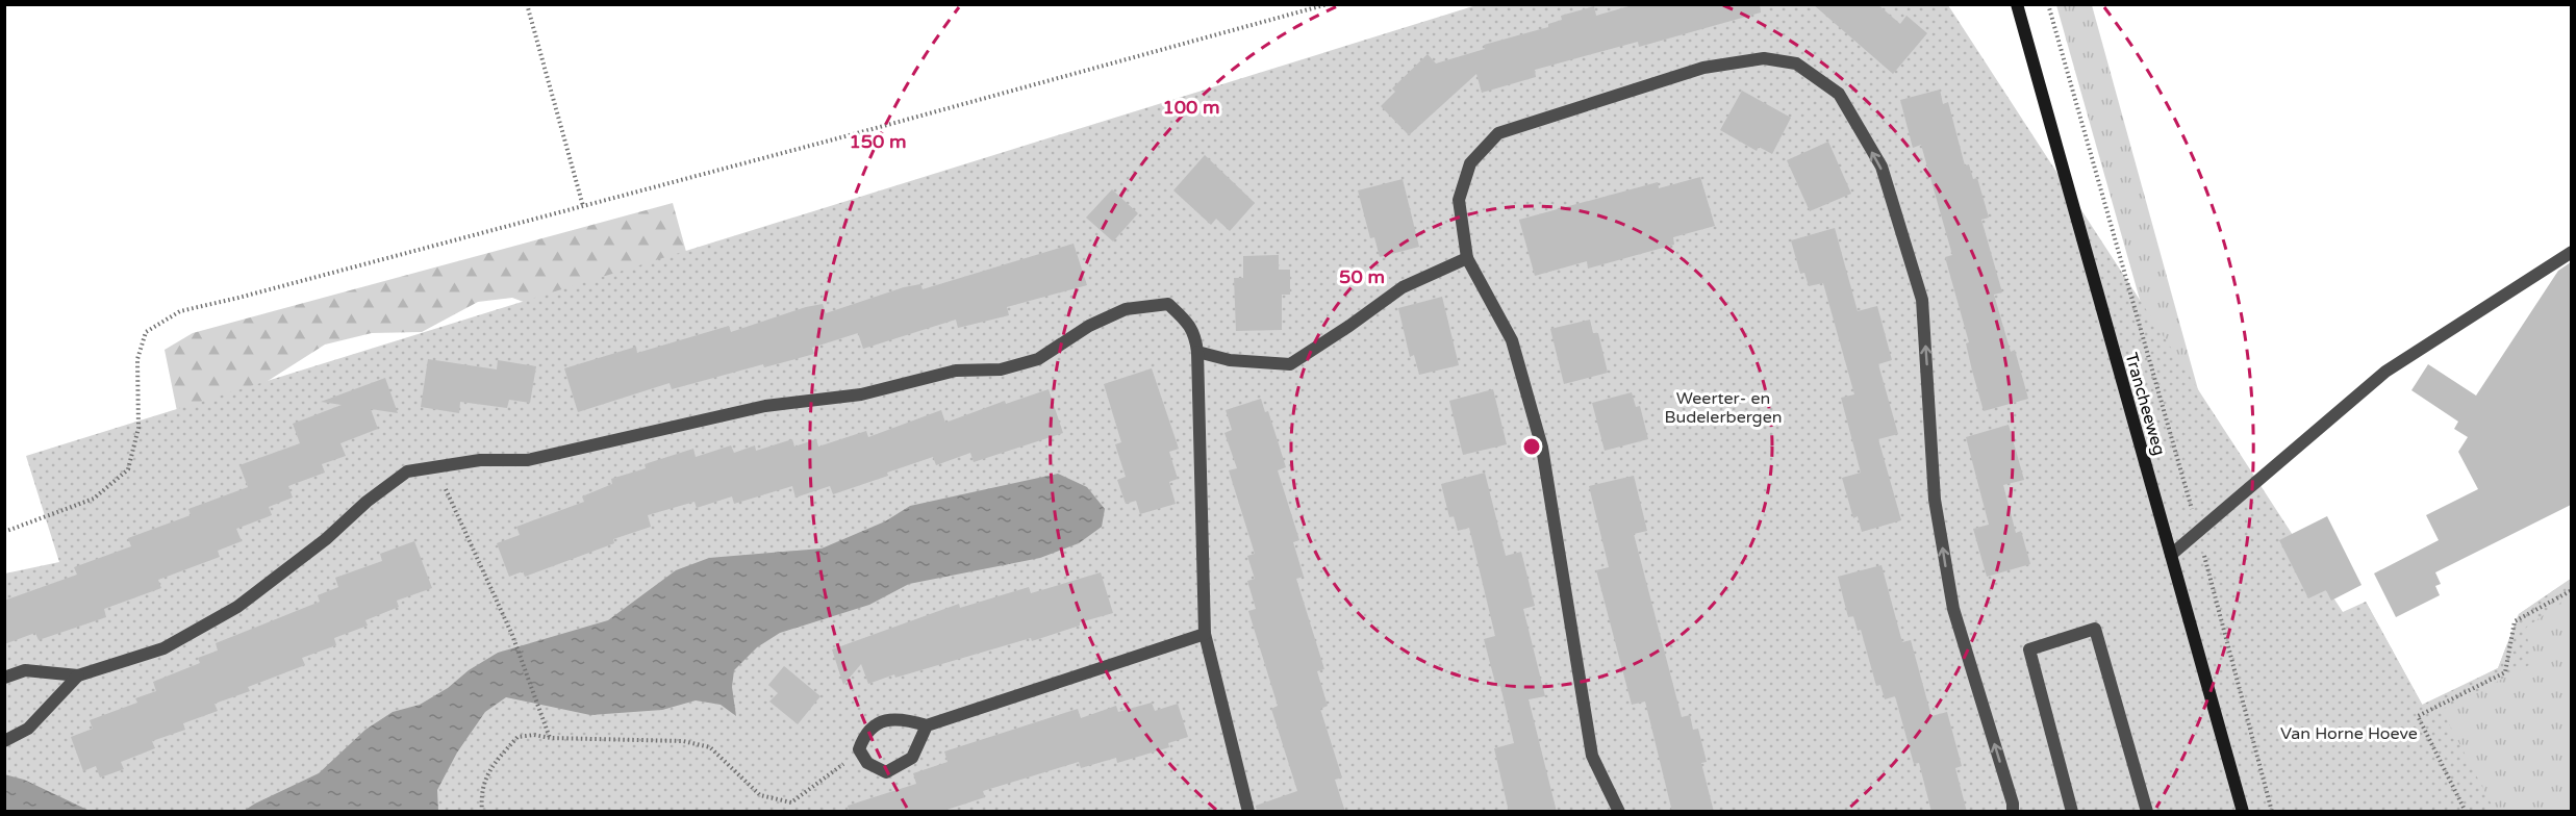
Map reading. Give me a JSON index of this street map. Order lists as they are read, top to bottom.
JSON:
{
  "streets": {
    "street": ["Trancheeweg"]
  },
  "parks": ["Weerter- en Budelerbergen", "Van Horne Hoeve"],
  "rings": ["100 m", "150 m", "50 m"]
}
